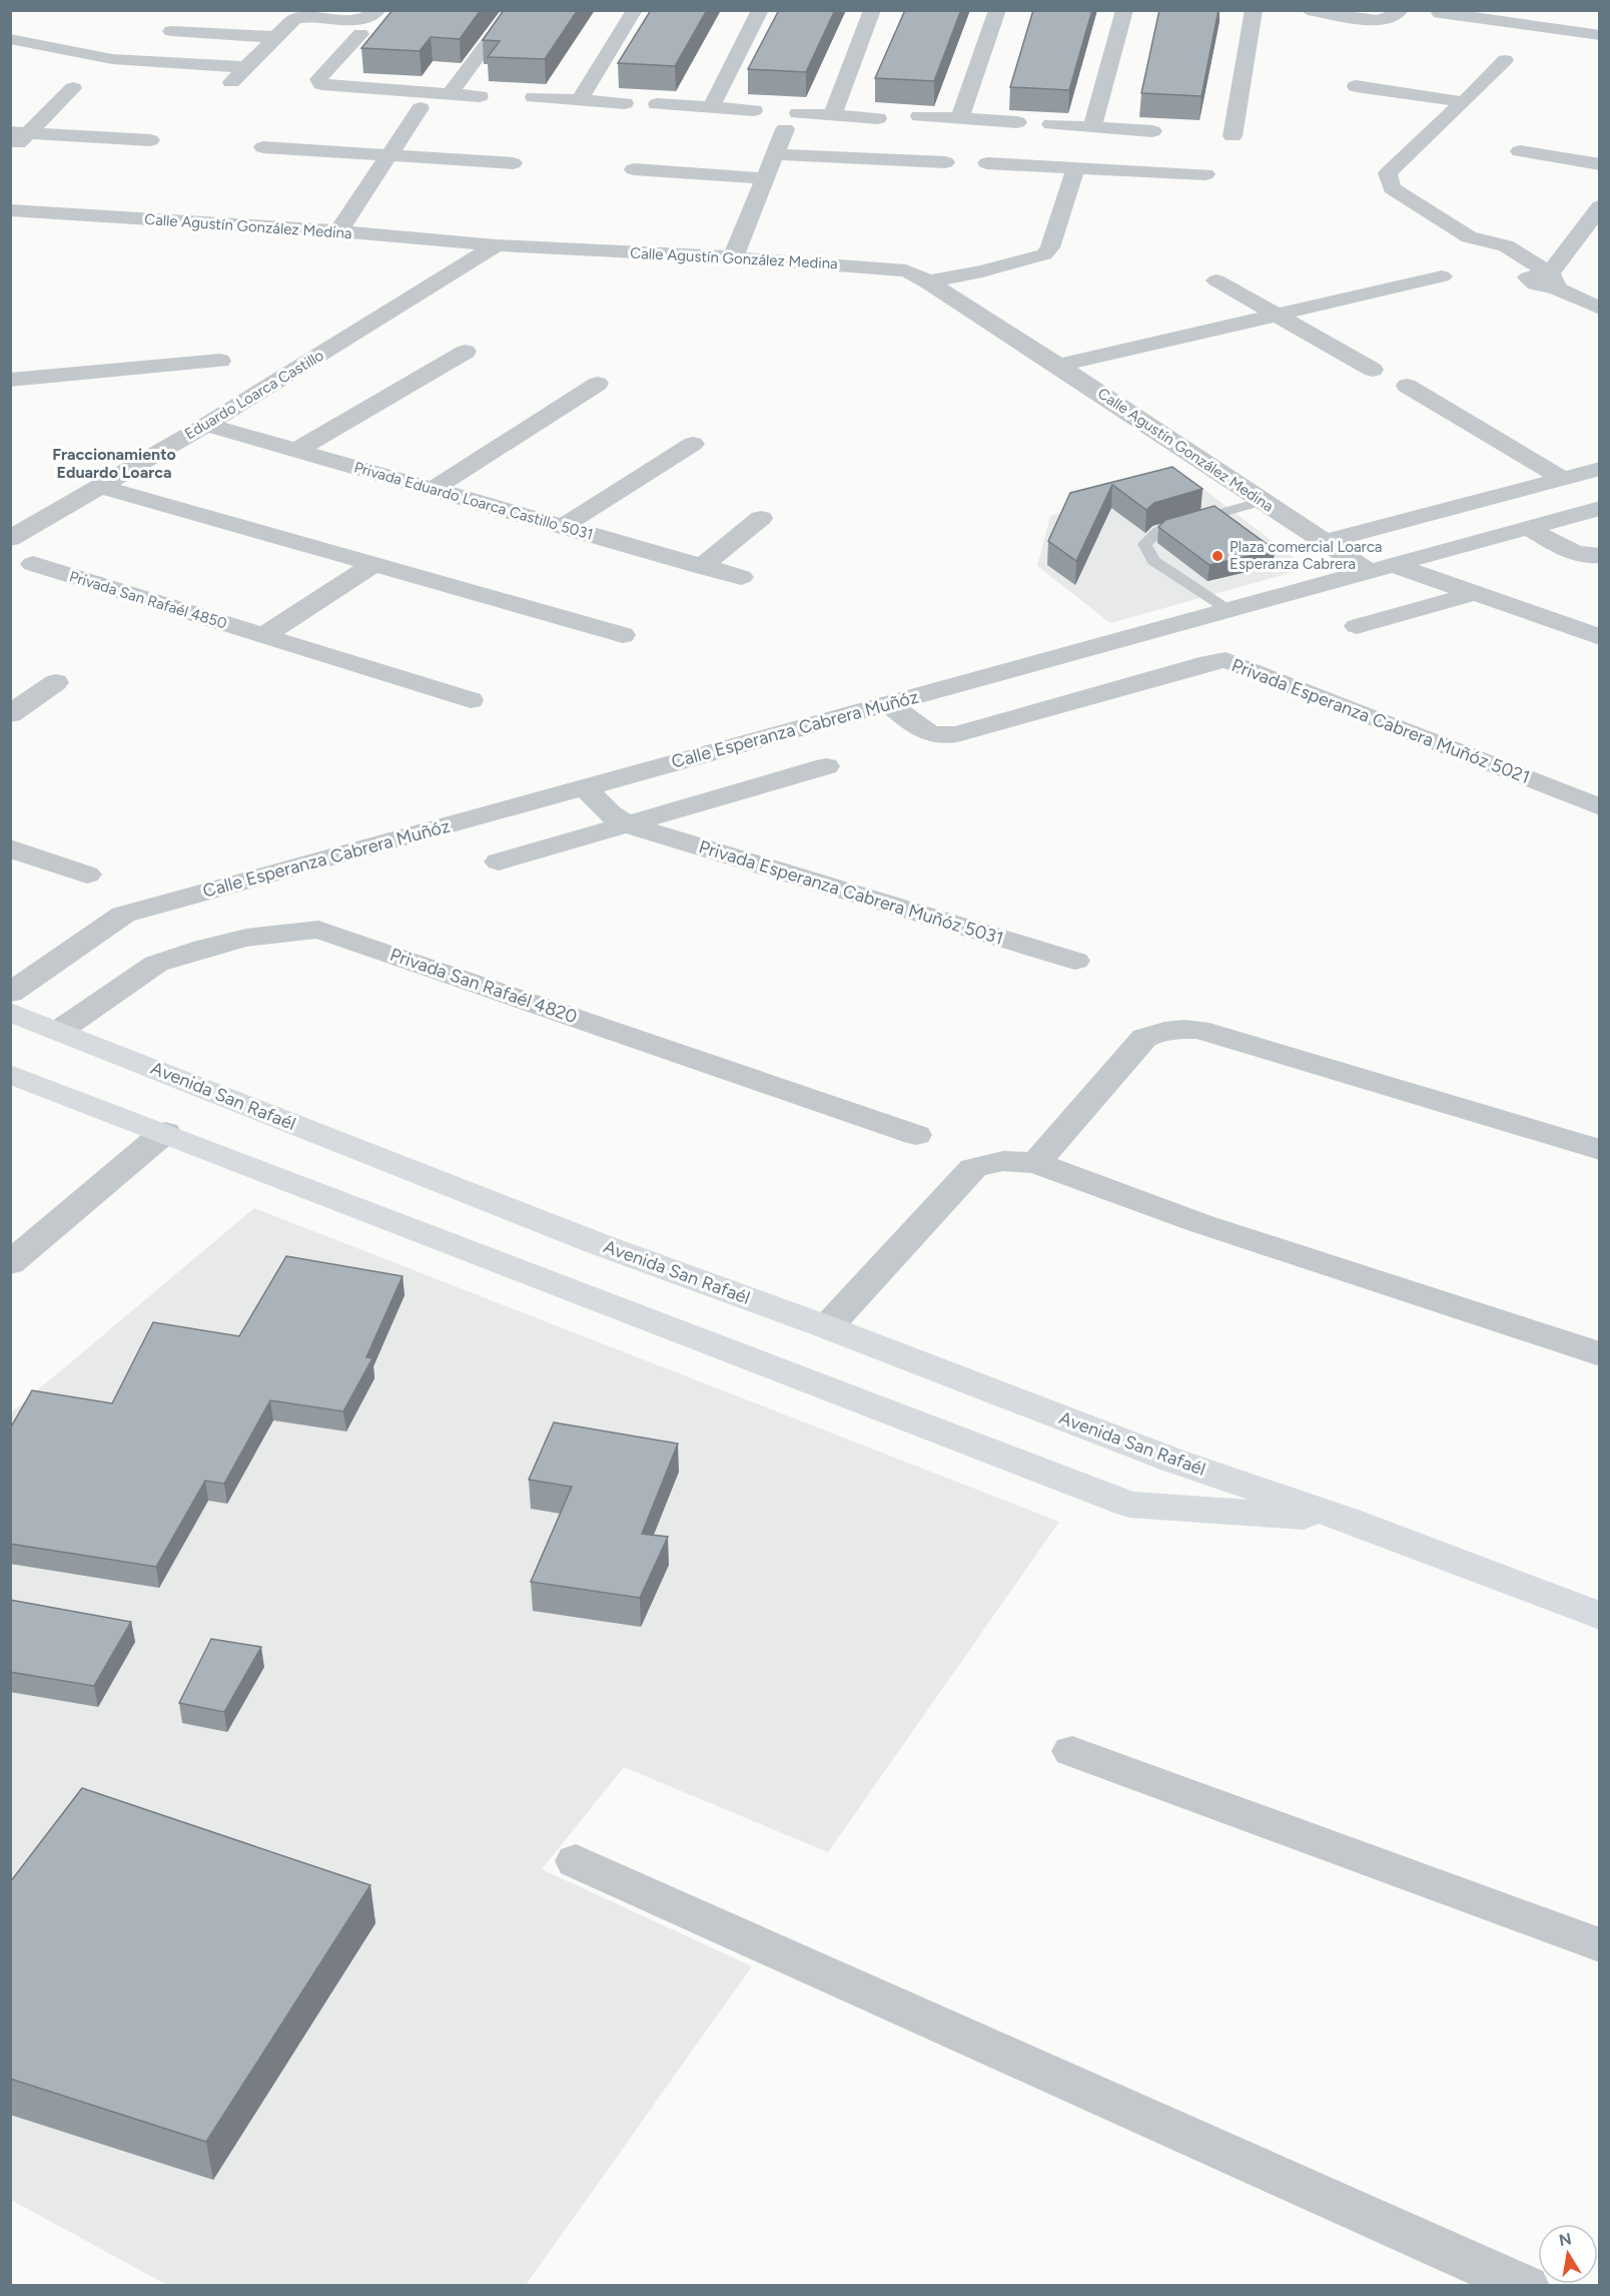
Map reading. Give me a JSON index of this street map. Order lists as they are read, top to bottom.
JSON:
{
  "streets": {
    "main road": ["Avenida San Rafaél"],
    "street": [
      "Calle Agustín González Medina",
      "Eduardo Loarca Castillo",
      "Privada Eduardo Loarca Castillo 5031",
      "Privada San Rafaél 4850",
      "Privada Esperanza Cabrera Muñóz 5021",
      "Calle Esperanza Cabrera Muñóz",
      "Privada Esperanza Cabrera Muñóz 5031",
      "Privada San Rafaél 4820"
    ]
  },
  "crossings": [
    ["Calle Agustín González Medina", "Eduardo Loarca Castillo"],
    ["Calle Agustín González Medina", "Calle Esperanza Cabrera Muñóz"],
    ["Eduardo Loarca Castillo", "Privada Eduardo Loarca Castillo 5031"],
    ["Privada Esperanza Cabrera Muñóz 5021", "Calle Esperanza Cabrera Muñóz"],
    ["Calle Esperanza Cabrera Muñóz", "Privada Esperanza Cabrera Muñóz 5031"],
    ["Privada San Rafaél 4820", "Avenida San Rafaél"]
  ],
  "districts": ["Fraccionamiento Eduardo Loarca"],
  "places": ["Plaza comercial Loarca Esperanza Cabrera"],
  "north": "top"
}
